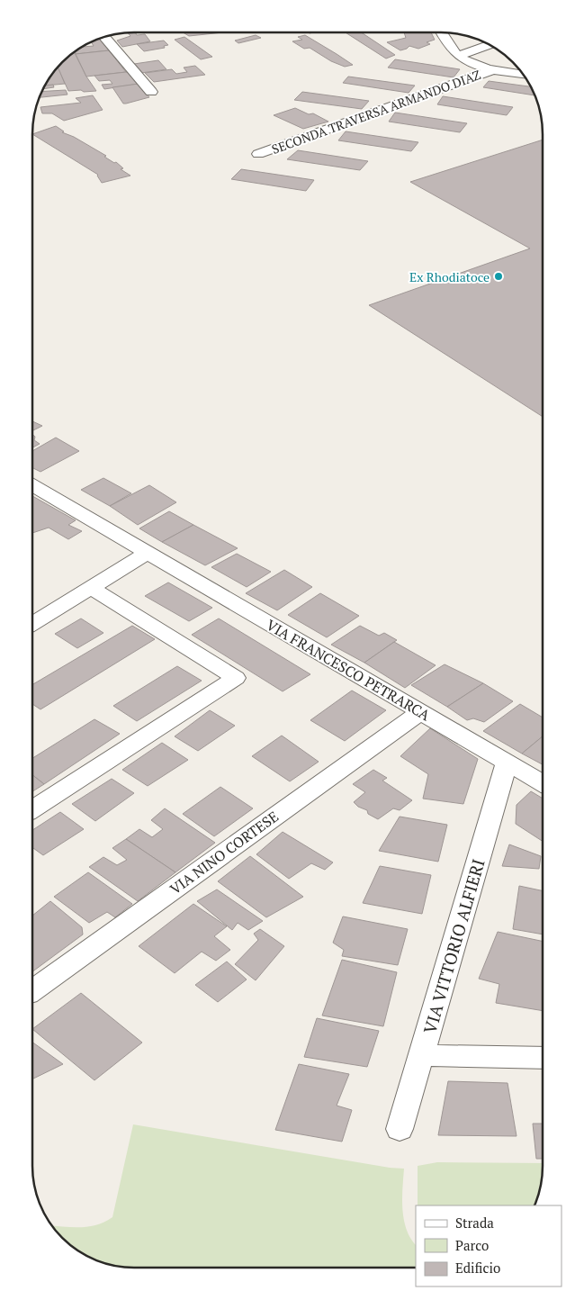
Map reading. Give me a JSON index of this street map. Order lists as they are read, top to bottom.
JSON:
{
  "streets": {
    "street": [
      "SECONDA TRAVERSA ARMANDO DIAZ",
      "VIA FRANCESCO PETRARCA",
      "VIA NINO CORTESE",
      "VIA VITTORIO ALFIERI"
    ]
  },
  "crossings": [
    ["VIA FRANCESCO PETRARCA", "VIA NINO CORTESE"],
    ["VIA FRANCESCO PETRARCA", "VIA VITTORIO ALFIERI"]
  ],
  "places": ["Ex Rhodiatoce"],
  "legend": ["Strada", "Parco", "Edificio"]
}
